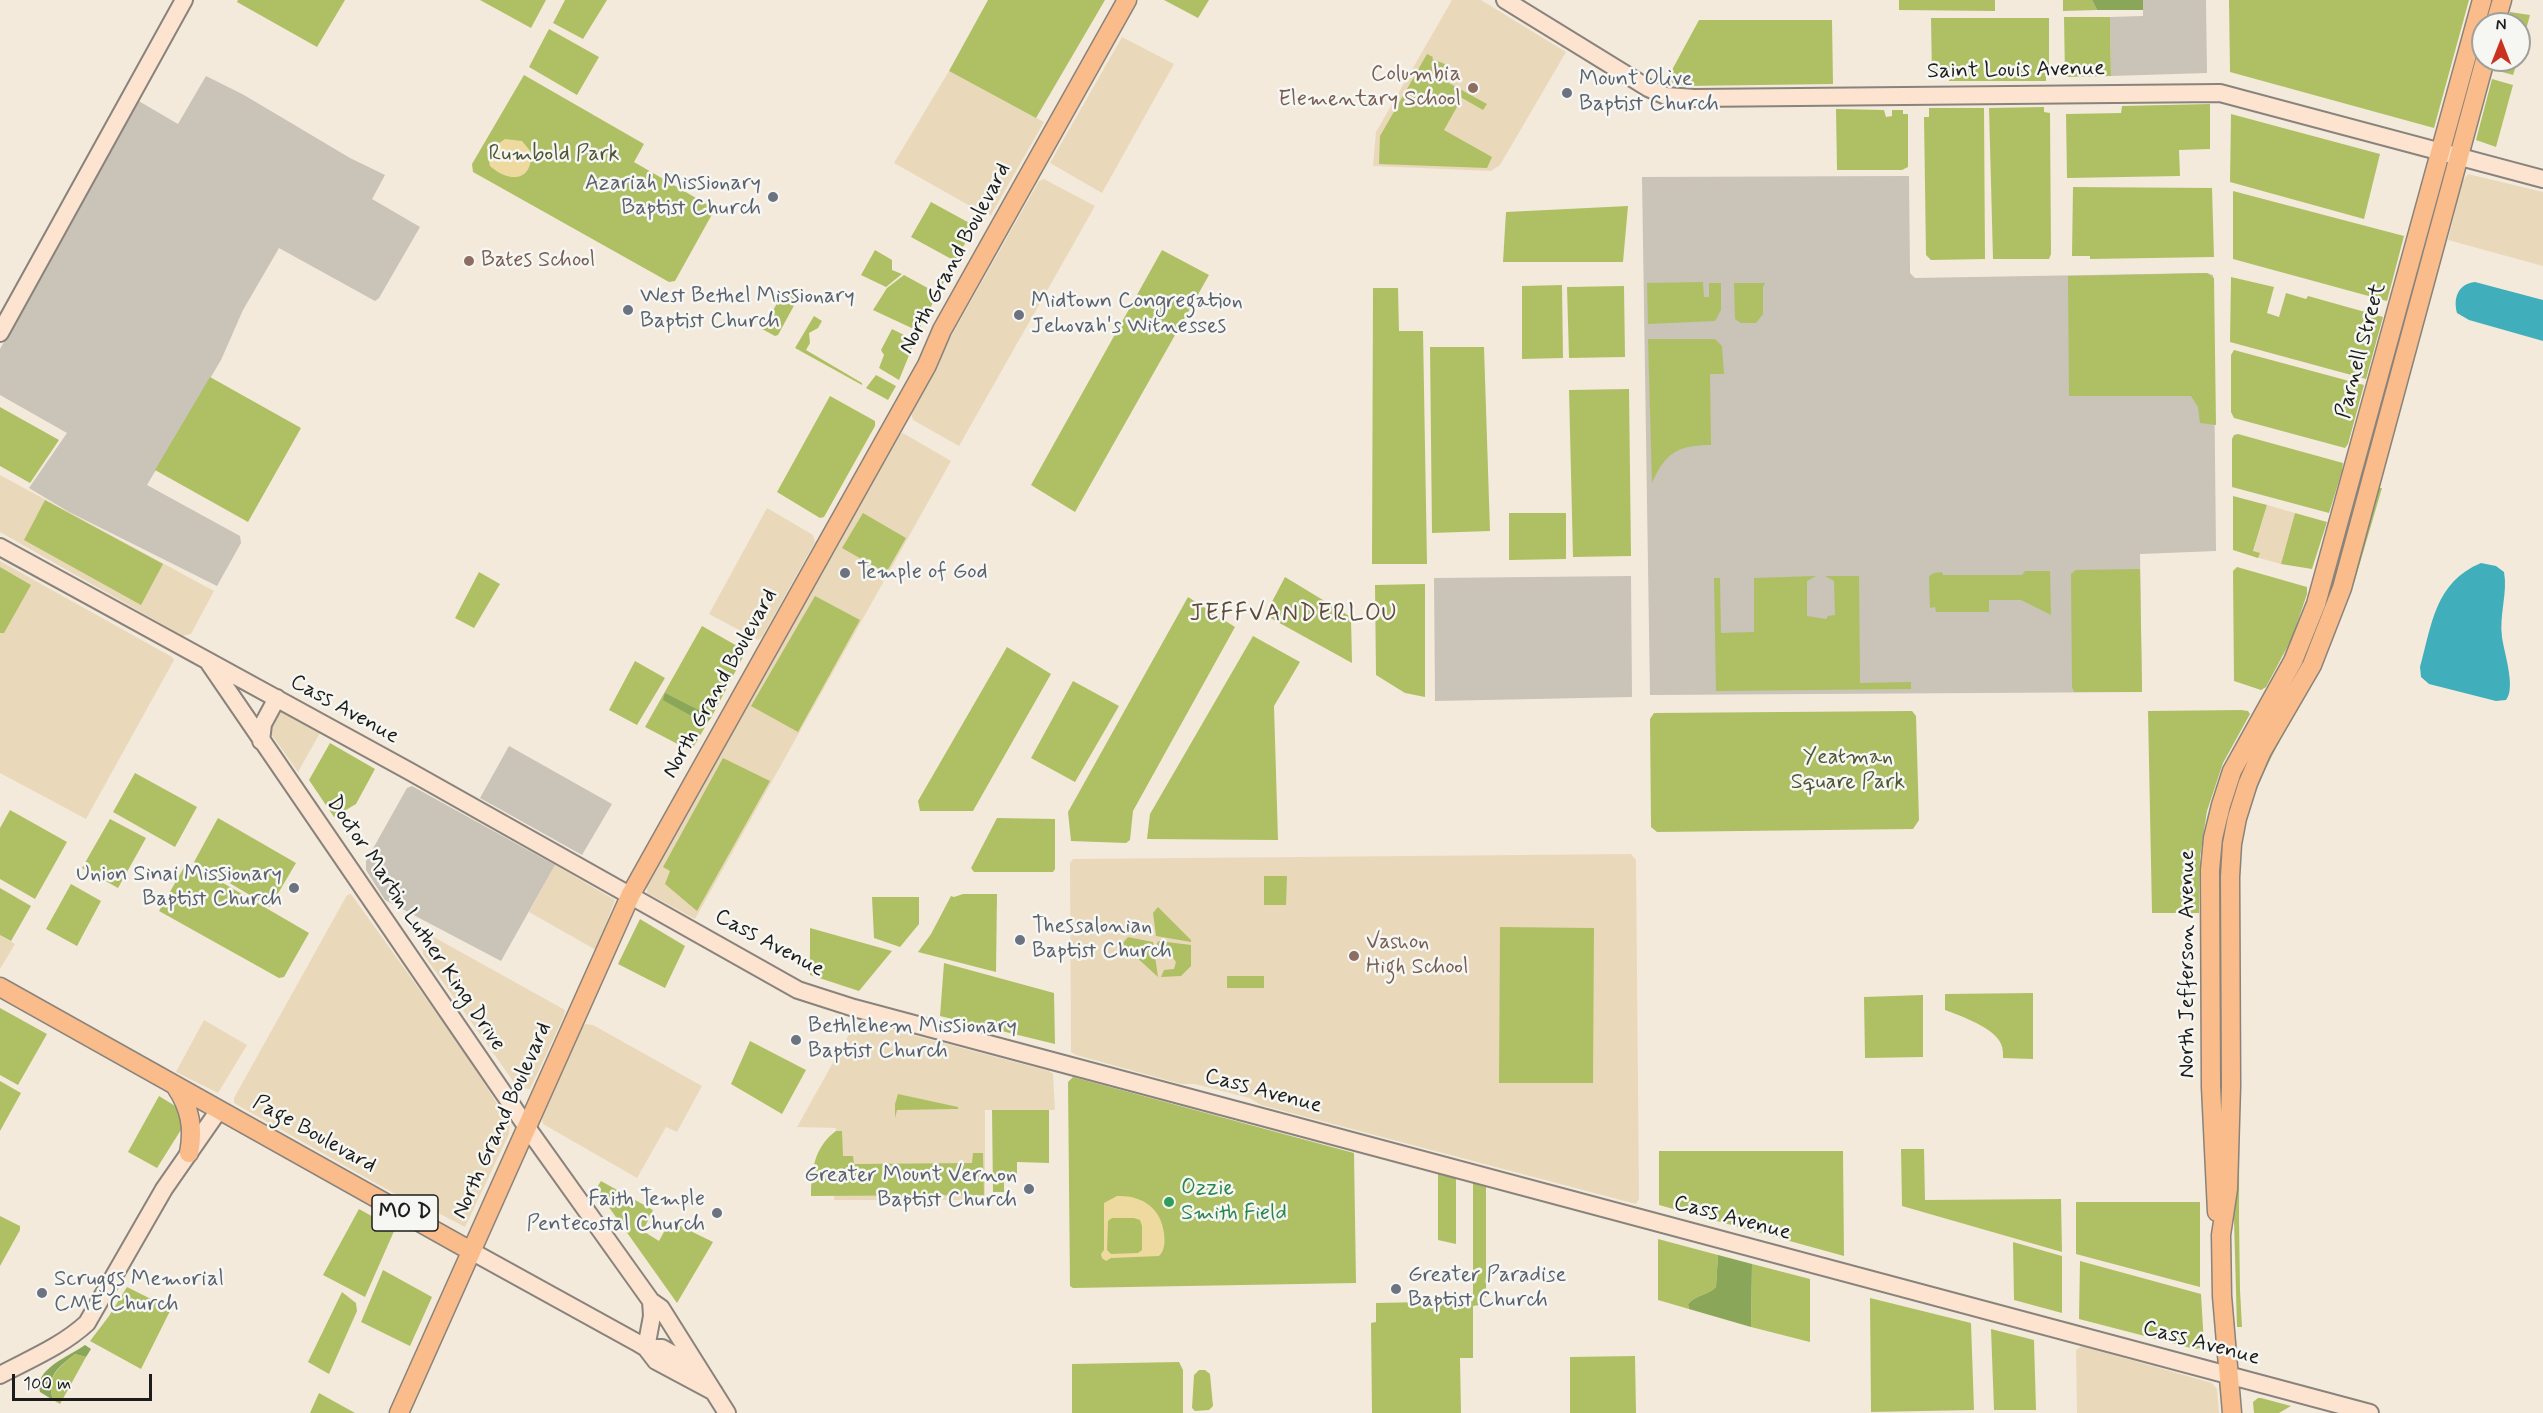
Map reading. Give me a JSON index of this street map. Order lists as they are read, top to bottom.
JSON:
{
  "streets": {
    "main road": [
      "Saint Louis Avenue",
      "North Grand Boulevard",
      "Parnell Street",
      "Cass Avenue",
      "Doctor Martin Luther King Drive",
      "North Jefferson Avenue",
      "Page Boulevard",
      "MO D"
    ]
  },
  "crossings": [
    ["Saint Louis Avenue", "Parnell Street"],
    ["North Grand Boulevard", "Cass Avenue"],
    ["North Grand Boulevard", "Doctor Martin Luther King Drive"],
    ["North Grand Boulevard", "Page Boulevard"],
    ["Parnell Street", "North Jefferson Avenue"],
    ["Cass Avenue", "Doctor Martin Luther King Drive"],
    ["Cass Avenue", "North Jefferson Avenue"],
    ["Doctor Martin Luther King Drive", "Page Boulevard"],
    ["Doctor Martin Luther King Drive", "MO D"],
    ["Page Boulevard", "MO D"]
  ],
  "districts": ["JEFFVANDERLOU"],
  "parks": ["Rumbold Park", "Yeatman Square Park"],
  "places": [
    "Columbia Elementary School",
    "Mount Olive Baptist Church",
    "Azariah Missionary Baptist Church",
    "Bates School",
    "West Bethel Missionary Baptist Church",
    "Midtown Congregation Jehovah's Witnesses",
    "Temple of God",
    "Union Sinai Missionary Baptist Church",
    "Thessalonian Baptist Church",
    "Vashon High School",
    "Bethlehem Missionary Baptist Church",
    "Greater Mount Vernon Baptist Church",
    "Ozzie Smith Field",
    "Faith Temple Pentecostal Church",
    "Greater Paradise Baptist Church",
    "Scruggs Memorial CME Church"
  ],
  "scale_bar": "100 m",
  "north": "top"
}
